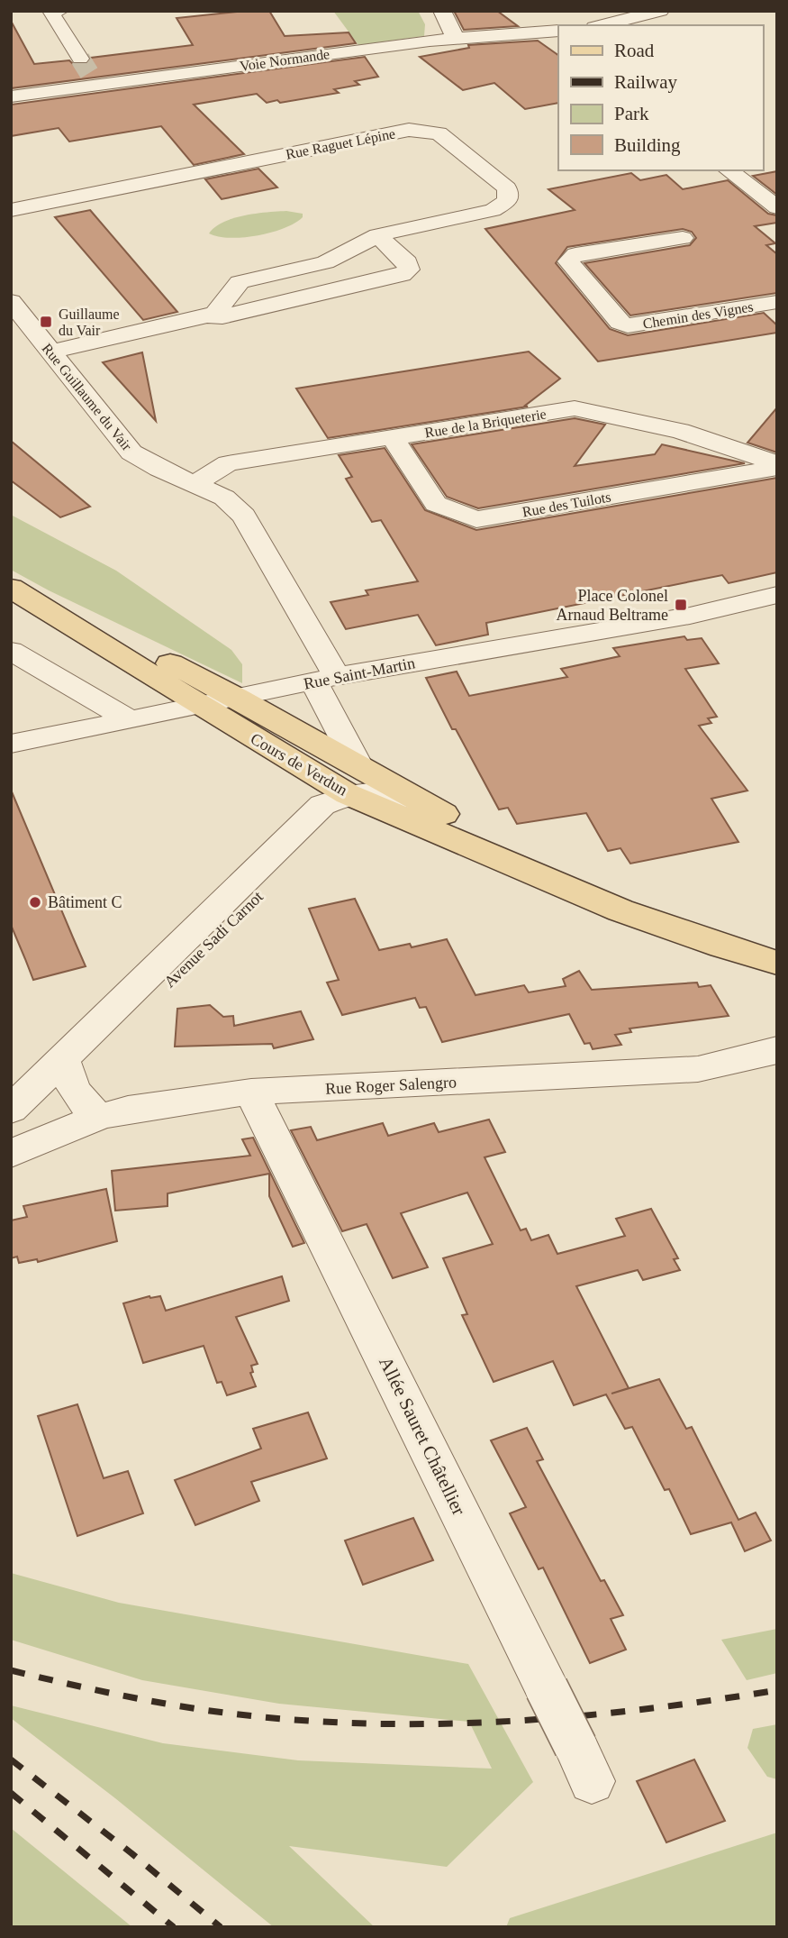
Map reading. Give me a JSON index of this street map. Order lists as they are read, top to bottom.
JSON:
{
  "streets": {
    "main road": ["Cours de Verdun"],
    "street": [
      "Voie Normande",
      "Rue Raguet Lépine",
      "Chemin des Vignes",
      "Rue Guillaume du Vair",
      "Rue de la Briqueterie",
      "Rue des Tuilots",
      "Rue Saint-Martin",
      "Avenue Sadi Carnot",
      "Rue Roger Salengro",
      "Allée Sauret Châtellier"
    ]
  },
  "crossings": [
    ["Rue Raguet Lépine", "Rue Guillaume du Vair"],
    ["Rue Guillaume du Vair", "Rue de la Briqueterie"],
    ["Rue Guillaume du Vair", "Rue Saint-Martin"],
    ["Rue Guillaume du Vair", "Cours de Verdun"],
    ["Rue Guillaume du Vair", "Avenue Sadi Carnot"],
    ["Rue de la Briqueterie", "Rue des Tuilots"],
    ["Rue Saint-Martin", "Cours de Verdun"],
    ["Cours de Verdun", "Avenue Sadi Carnot"],
    ["Rue Roger Salengro", "Allée Sauret Châtellier"]
  ],
  "places": {
    "transit": ["Guillaume du Vair", "Place Colonel Arnaud Beltrame"],
    "other": ["Bâtiment C"]
  },
  "legend": [
    "Road",
    "Railway",
    "Park",
    "Building"
  ]
}
